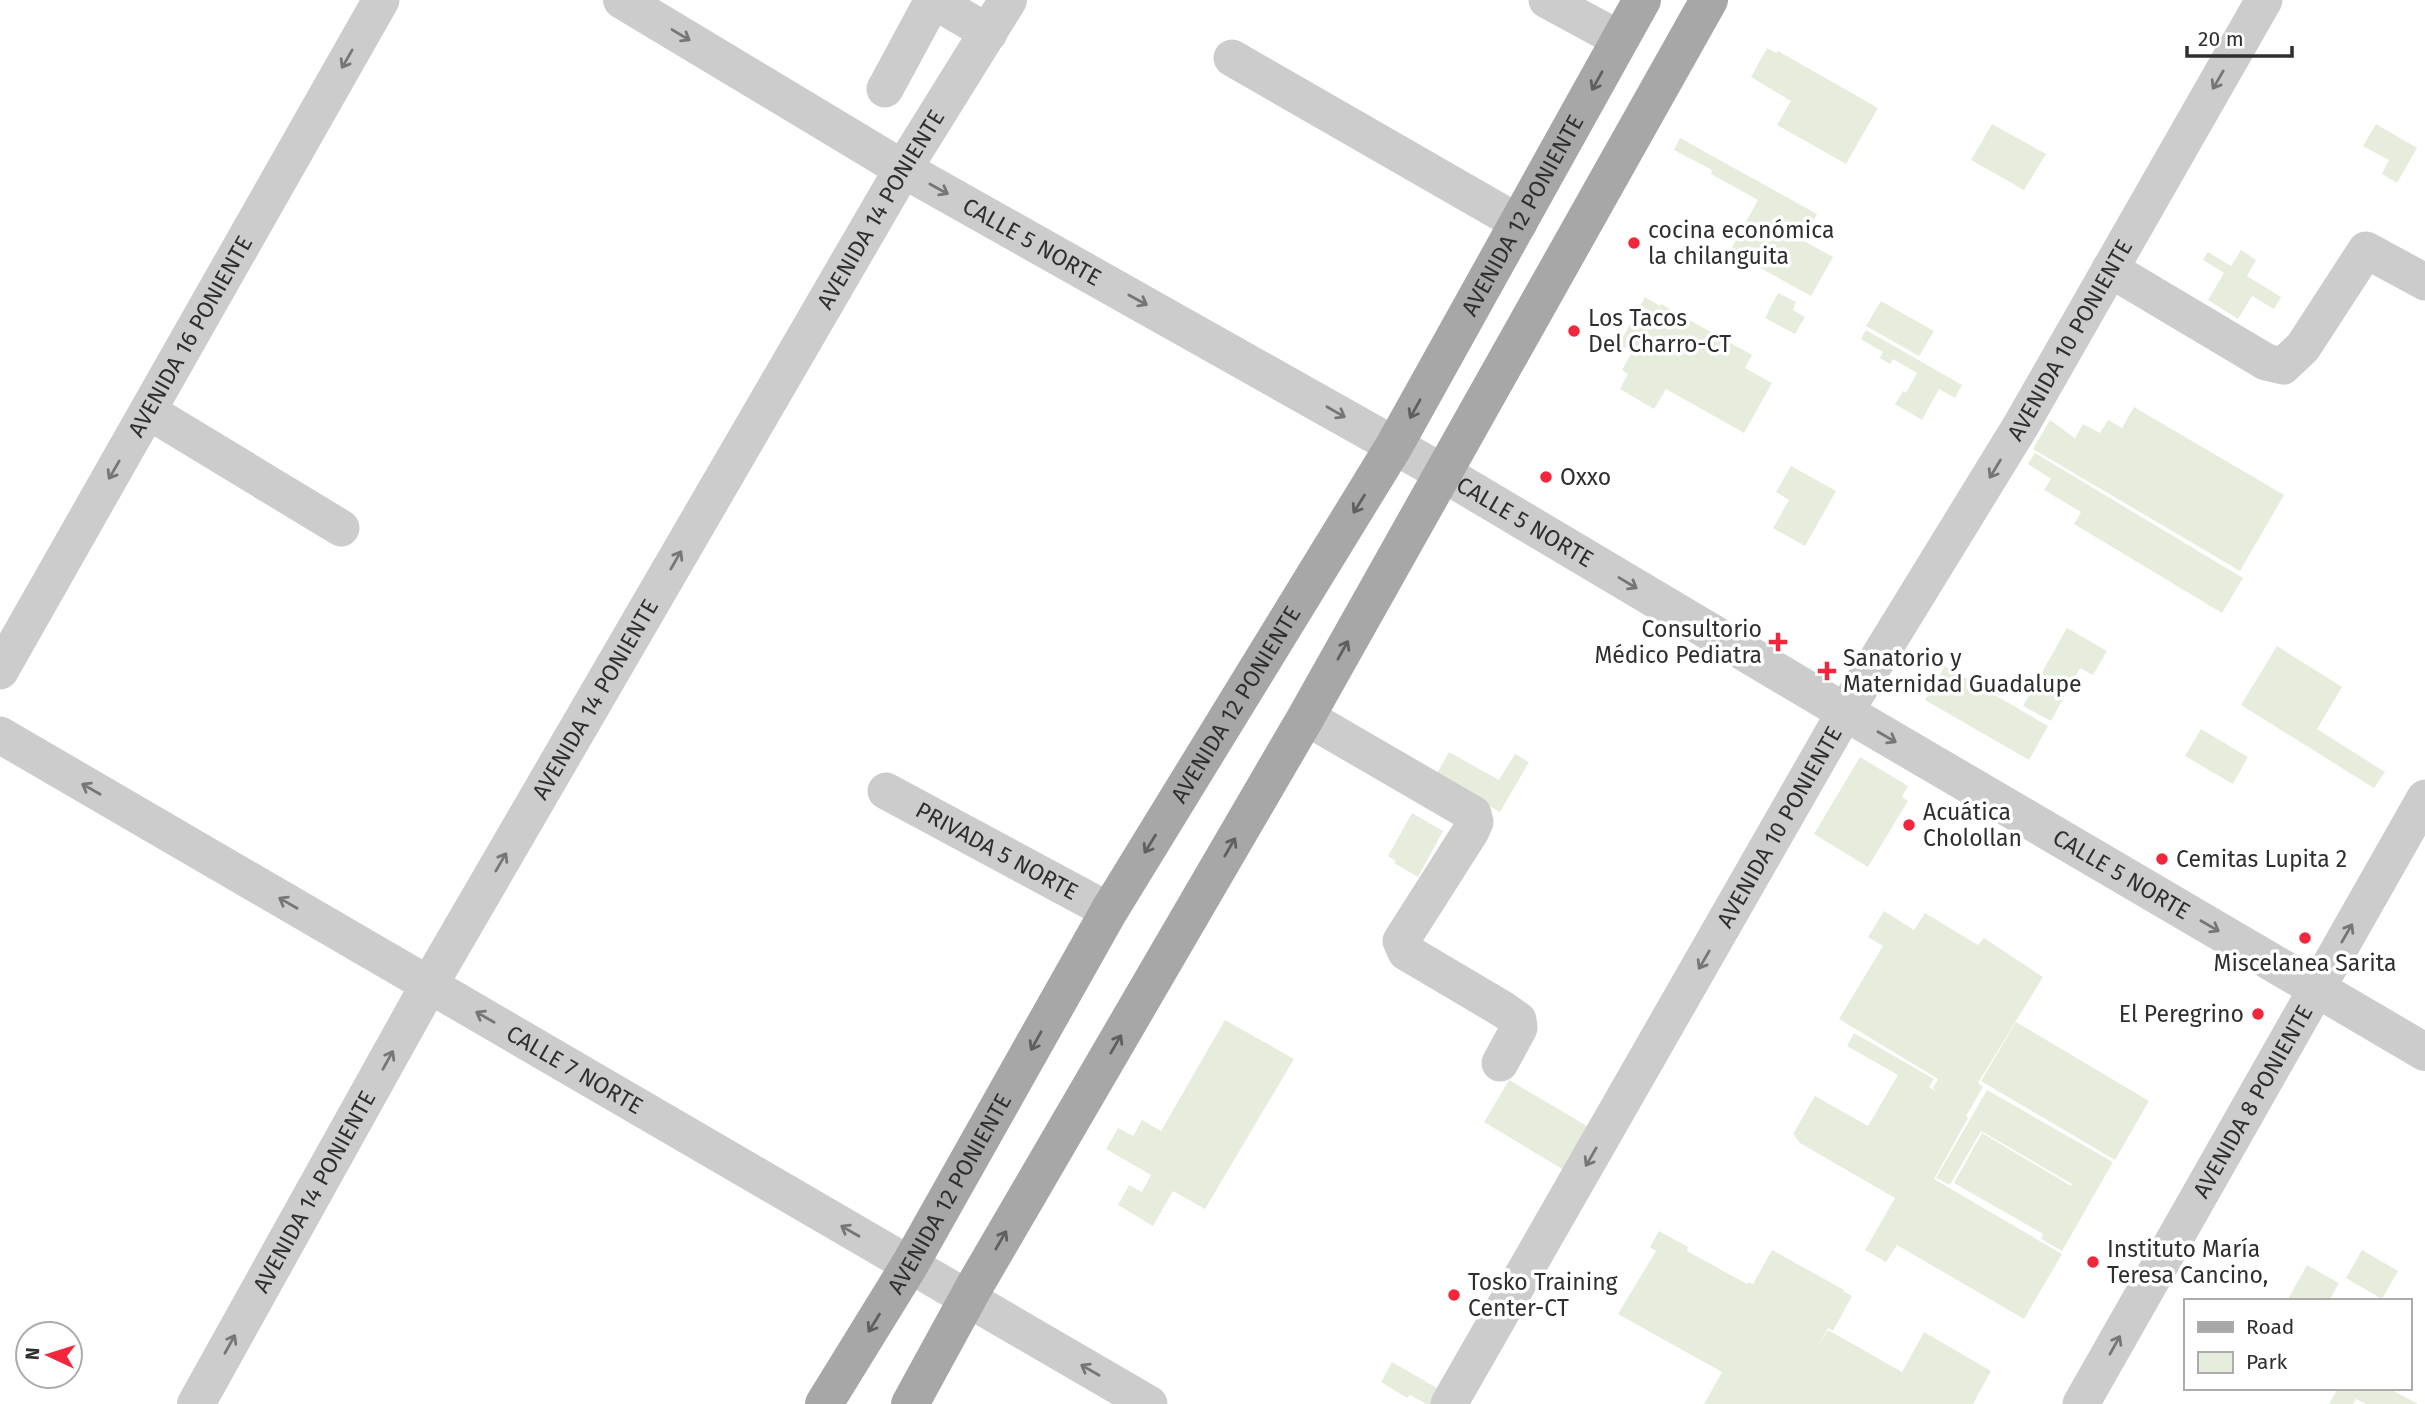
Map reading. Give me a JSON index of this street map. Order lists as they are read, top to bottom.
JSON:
{
  "streets": {
    "main road": ["AVENIDA 12 PONIENTE"],
    "street": [
      "AVENIDA 14 PONIENTE",
      "CALLE 5 NORTE",
      "AVENIDA 16 PONIENTE",
      "AVENIDA 10 PONIENTE",
      "PRIVADA 5 NORTE",
      "CALLE 7 NORTE",
      "AVENIDA 8 PONIENTE"
    ]
  },
  "crossings": [
    ["AVENIDA 14 PONIENTE", "CALLE 5 NORTE"],
    ["AVENIDA 14 PONIENTE", "CALLE 7 NORTE"],
    ["AVENIDA 12 PONIENTE", "CALLE 5 NORTE"],
    ["AVENIDA 12 PONIENTE", "PRIVADA 5 NORTE"],
    ["AVENIDA 12 PONIENTE", "CALLE 7 NORTE"],
    ["CALLE 5 NORTE", "AVENIDA 10 PONIENTE"],
    ["CALLE 5 NORTE", "AVENIDA 8 PONIENTE"]
  ],
  "one_way": [
    "AVENIDA 14 PONIENTE",
    "CALLE 5 NORTE",
    "AVENIDA 16 PONIENTE",
    "AVENIDA 10 PONIENTE",
    "CALLE 7 NORTE",
    "AVENIDA 8 PONIENTE"
  ],
  "places": {
    "other": [
      "cocina económica la chilanguita",
      "Los Tacos Del Charro-CT",
      "Oxxo",
      "Acuática Cholollan",
      "Cemitas Lupita 2",
      "Miscelanea Sarita",
      "El Peregrino",
      "Instituto María Teresa Cancino,",
      "Tosko Training Center-CT"
    ],
    "health": ["Consultorio Médico Pediatra", "Sanatorio y Maternidad Guadalupe"]
  },
  "legend": ["Road", "Park"],
  "scale_bar": "20 m",
  "north": "left"
}
